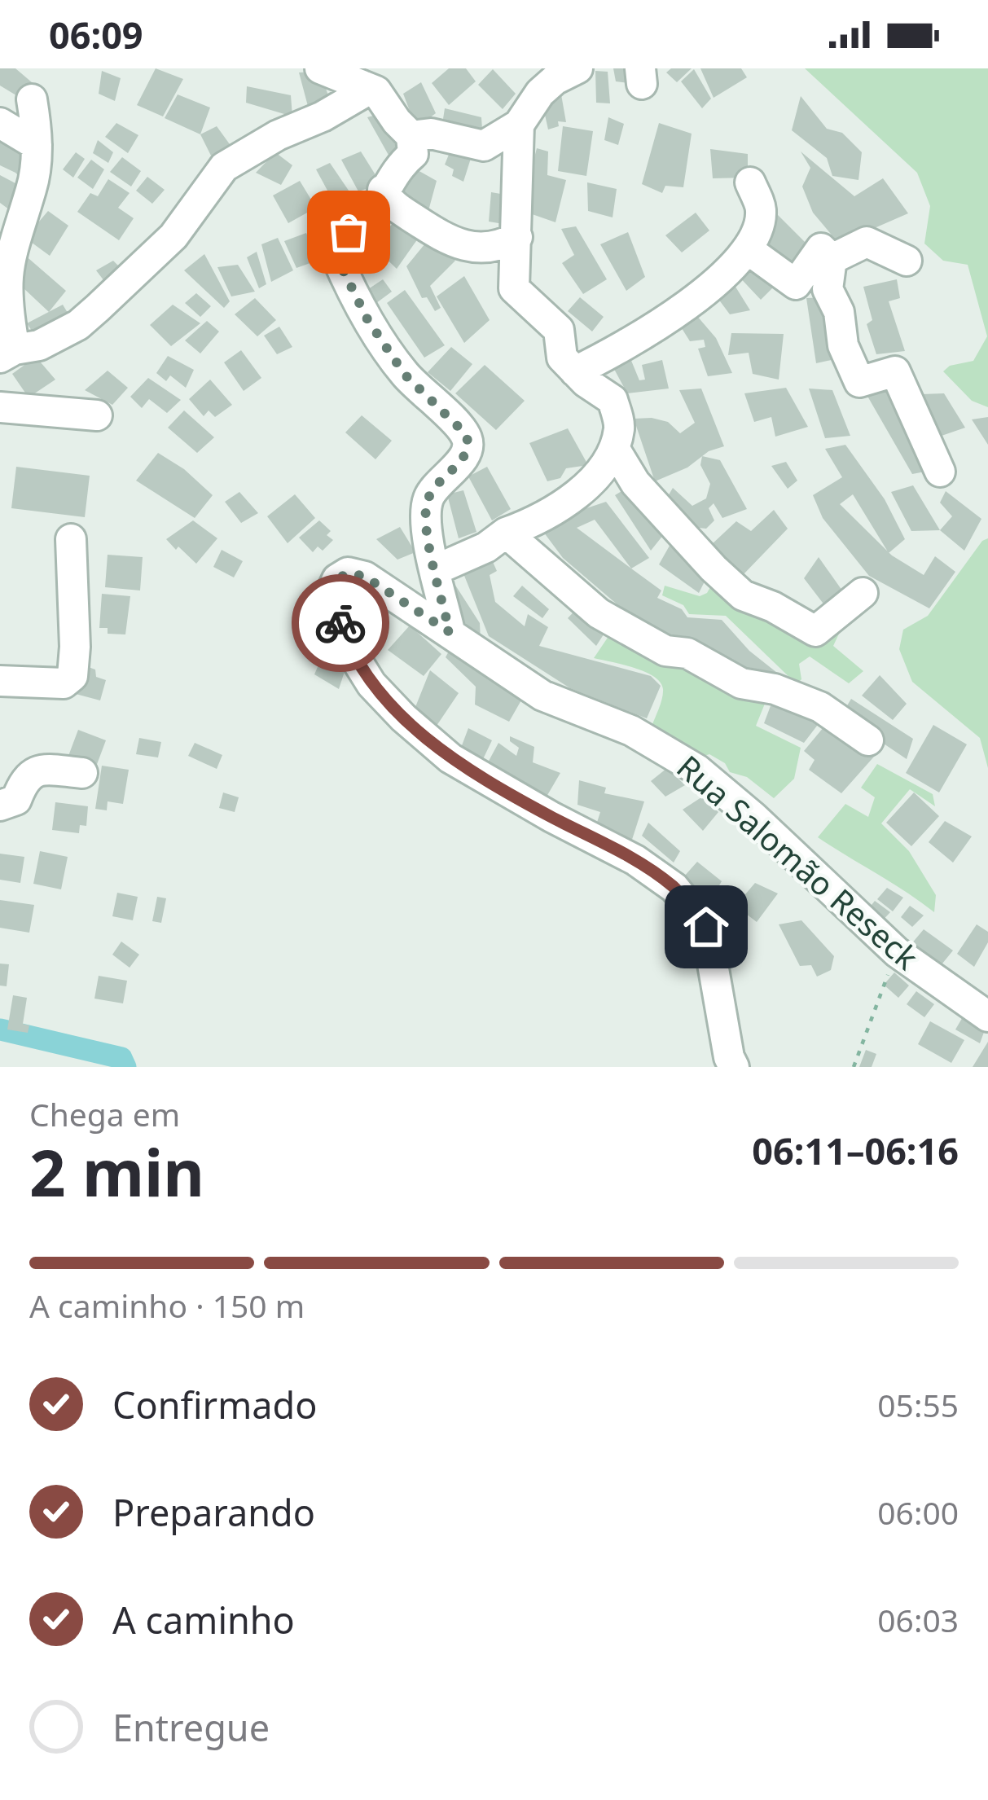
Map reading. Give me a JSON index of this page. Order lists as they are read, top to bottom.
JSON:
{
  "streets": {
    "street": ["Rua Salomão Reseck"]
  },
  "page": {
    "status": "06:09",
    "heading": ["2 min", "Chega em", "06:11–06:16"],
    "bar": "A caminho · 150 m",
    "list": [
      ["Confirmado", "05:55"],
      ["Preparando", "06:00"],
      ["A caminho", "06:03"],
      "Entregue"
    ]
  }
}
